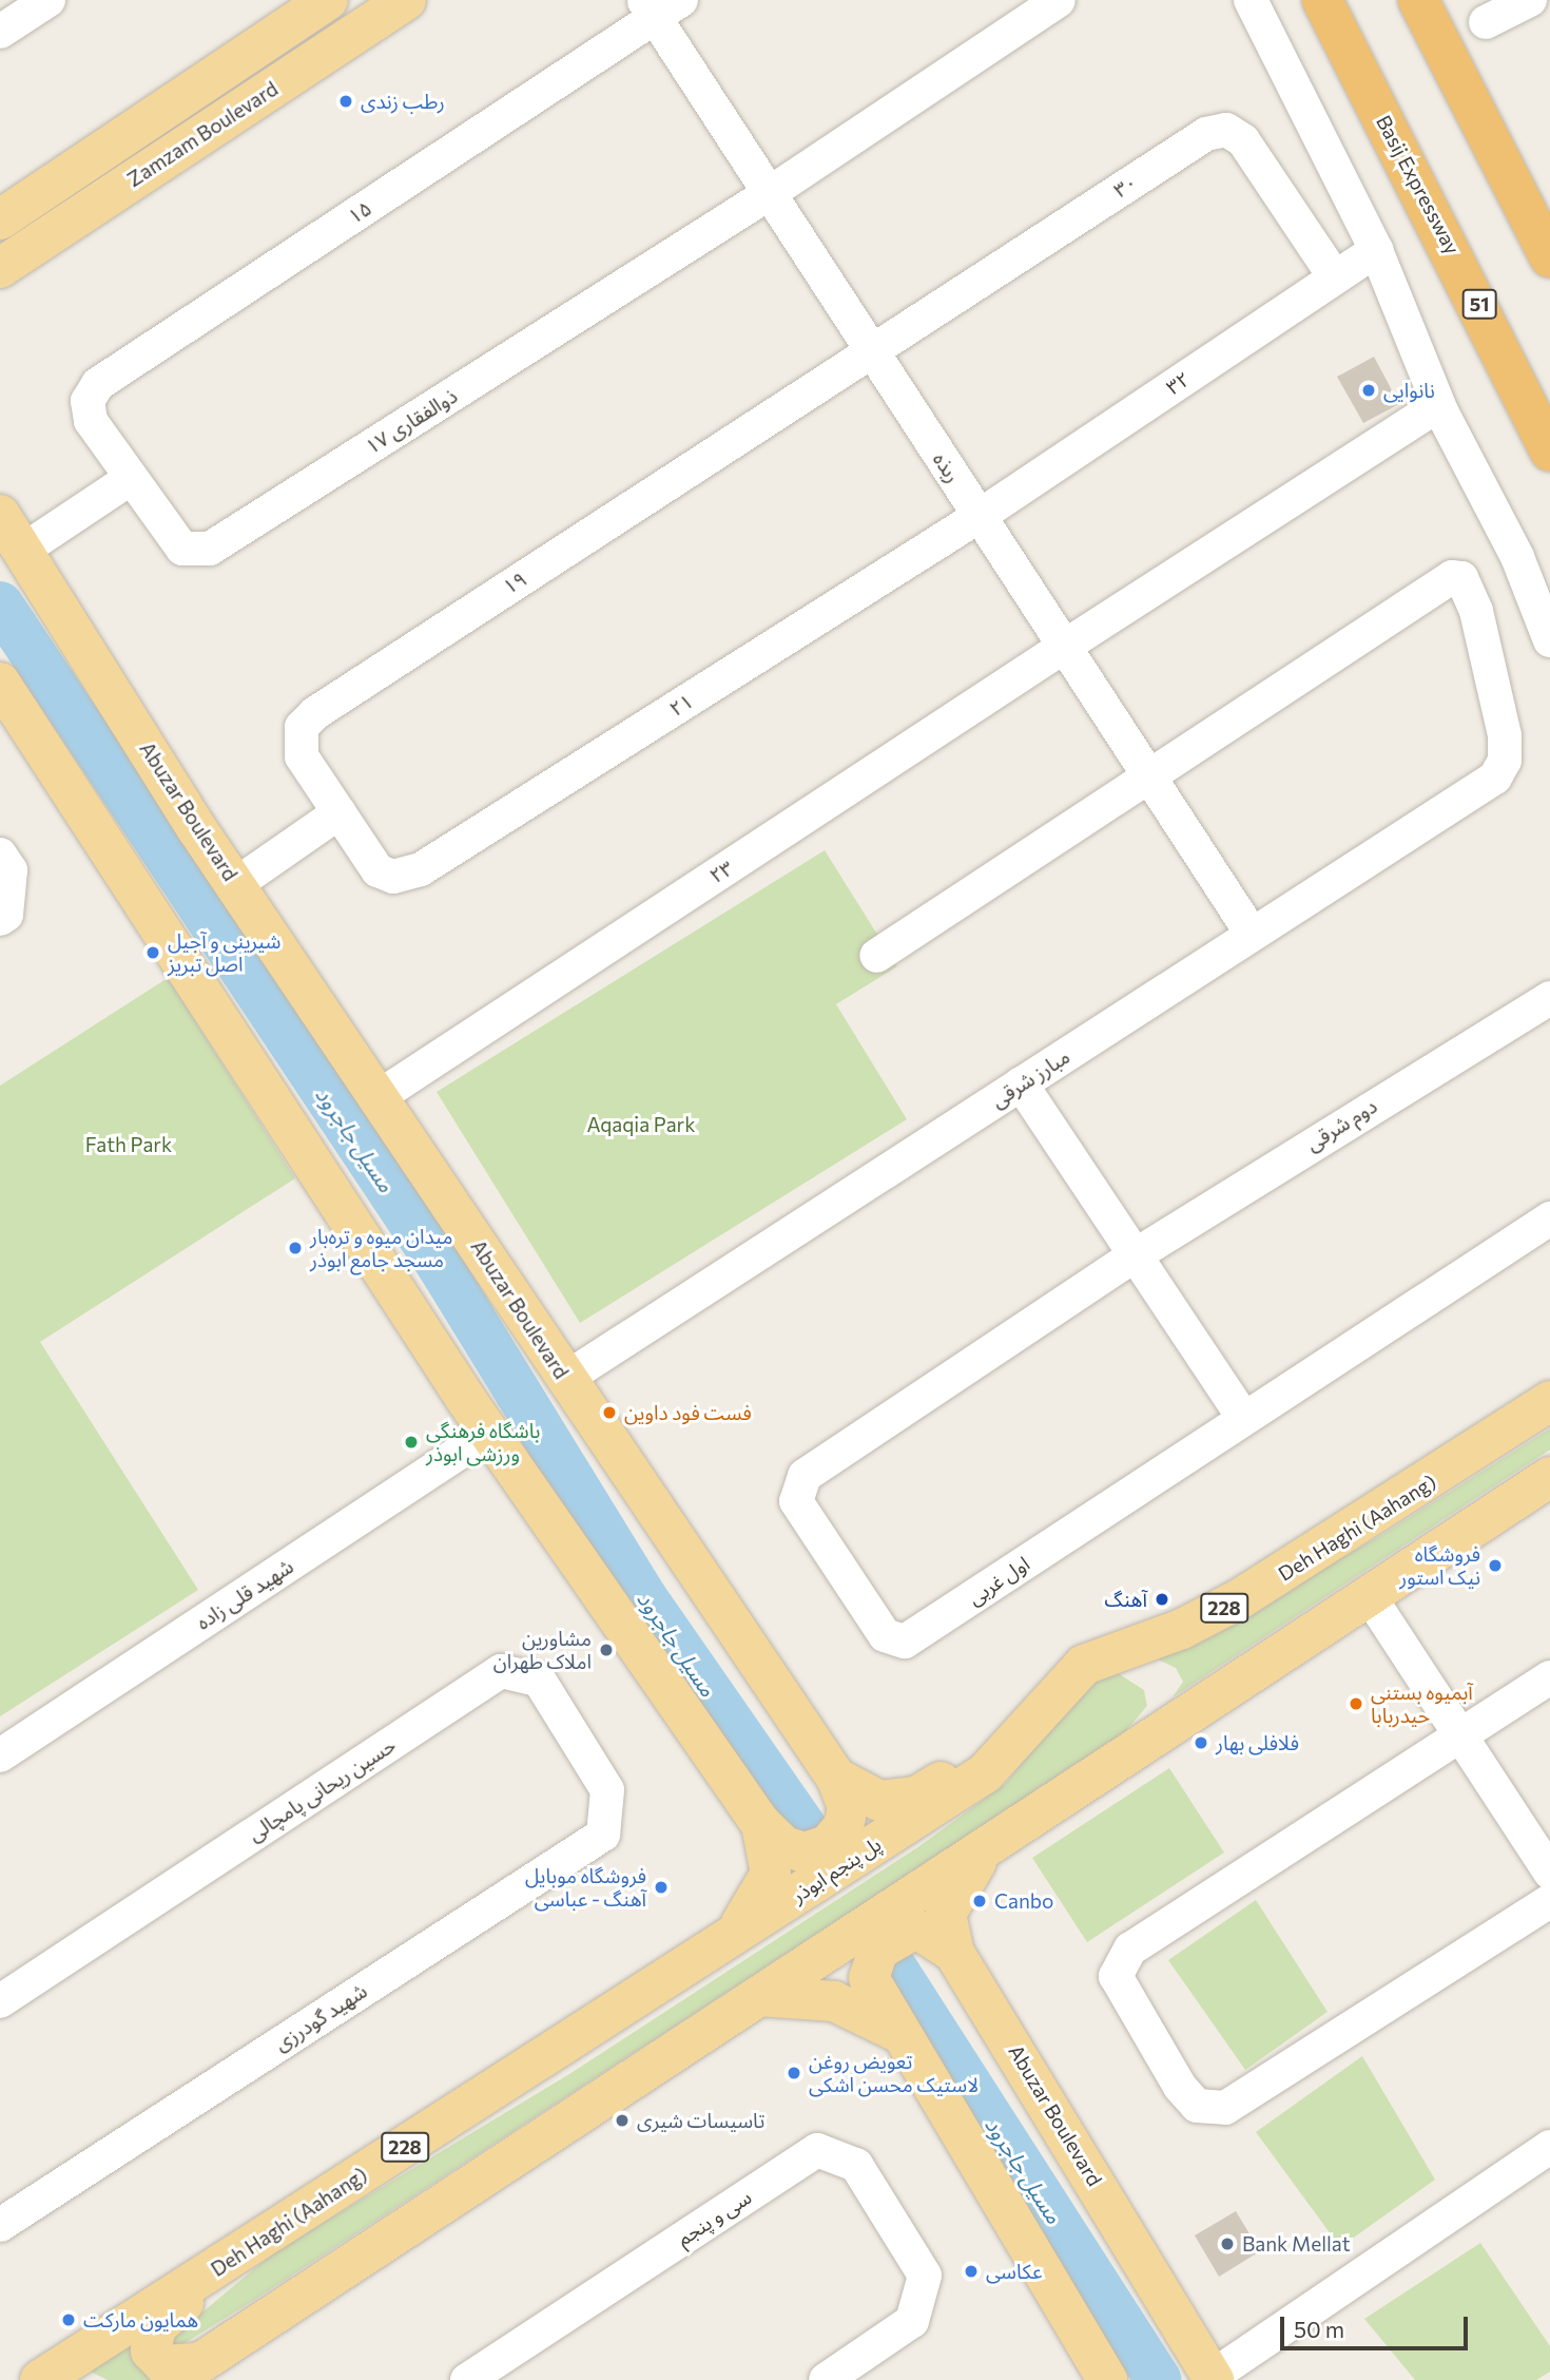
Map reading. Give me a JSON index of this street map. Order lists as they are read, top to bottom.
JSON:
{
  "streets": {
    "highway": ["Basij Expressway", "51"],
    "main road": [
      "Zamzam Boulevard",
      "Abuzar Boulevard",
      "Deh Haghi (Aahang)",
      "228",
      "پل پنجم ابوذر"
    ],
    "street": [
      "۳۰",
      "۱۵",
      "۳۲",
      "ذوالفقاری ۱۷",
      "ربذه",
      "۱۹",
      "۲۱",
      "۲۳",
      "مبارز شرقی",
      "دوم شرقی",
      "اول غربی",
      "شهید قلی زاده",
      "حسین ریحانی پامچالی",
      "شهید گودرزی",
      "سی و پنجم"
    ]
  },
  "crossings": [
    ["۳۰", "۳۲"],
    ["۳۰", "ربذه"],
    ["۳۰", "۱۹"],
    ["۱۵", "ذوالفقاری ۱۷"],
    ["۱۵", "ربذه"],
    ["۳۲", "ربذه"],
    ["۳۲", "۲۱"],
    ["ذوالفقاری ۱۷", "ربذه"],
    ["ربذه", "۱۹"],
    ["ربذه", "۲۱"],
    ["ربذه", "۲۳"],
    ["ربذه", "مبارز شرقی"],
    ["۱۹", "۲۱"],
    ["Abuzar Boulevard", "۲۳"],
    ["Abuzar Boulevard", "مبارز شرقی"],
    ["Abuzar Boulevard", "Deh Haghi (Aahang)"],
    ["دوم شرقی", "اول غربی"],
    ["Deh Haghi (Aahang)", "پل پنجم ابوذر"],
    ["حسین ریحانی پامچالی", "شهید گودرزی"]
  ],
  "water": ["مسیل جاجرود"],
  "parks": ["Aqaqia Park", "Fath Park"],
  "places": [
    "رطب زندی",
    "نانوایی",
    "شیرینی و آجیل اصل تبریز",
    "میدان میوه و تره‌بار مسجد جامع ابوذر",
    "فست فود داوین",
    "باشگاه فرهنگی ورزشی ابوذر",
    "فروشگاه نیک استور",
    "آهنگ",
    "مشاورین املاک طهران",
    "آبمیوه بستنی حیدربابا",
    "فلافلی بهار",
    "فروشگاه موبایل آهنگ - عباسی",
    "Canbo",
    "تعویض روغن لاستیک محسن اشکی",
    "تاسیسات شیری",
    "Bank Mellat",
    "عکاسى",
    "همایون مارکت"
  ],
  "scale_bar": "50 m"
}
